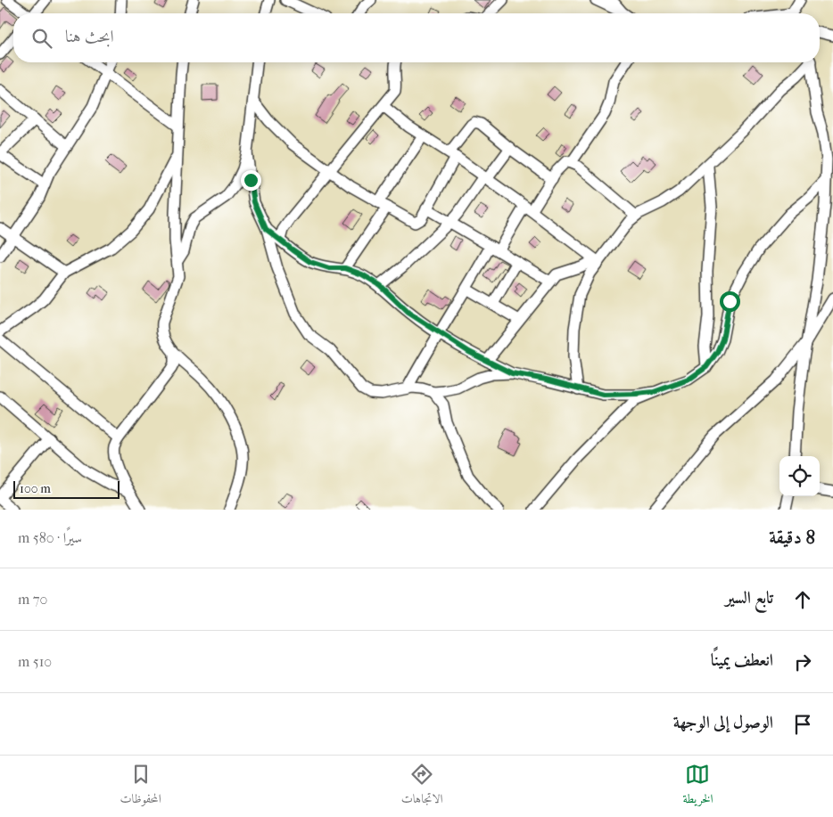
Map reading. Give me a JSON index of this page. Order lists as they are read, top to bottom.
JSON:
{
  "scale_bar": "100 m",
  "page": {
    "search": "ابحث هنا",
    "scale": "100 m",
    "heading": ["8 دقيقة", "سيرًا · 580 m"],
    "list": [
      ["تابع السير", "70 m"],
      ["انعطف يمينًا", "510 m"],
      "الوصول إلى الوجهة"
    ],
    "nav": ["الخريطة", "الاتجاهات", "المحفوظات"]
  }
}
